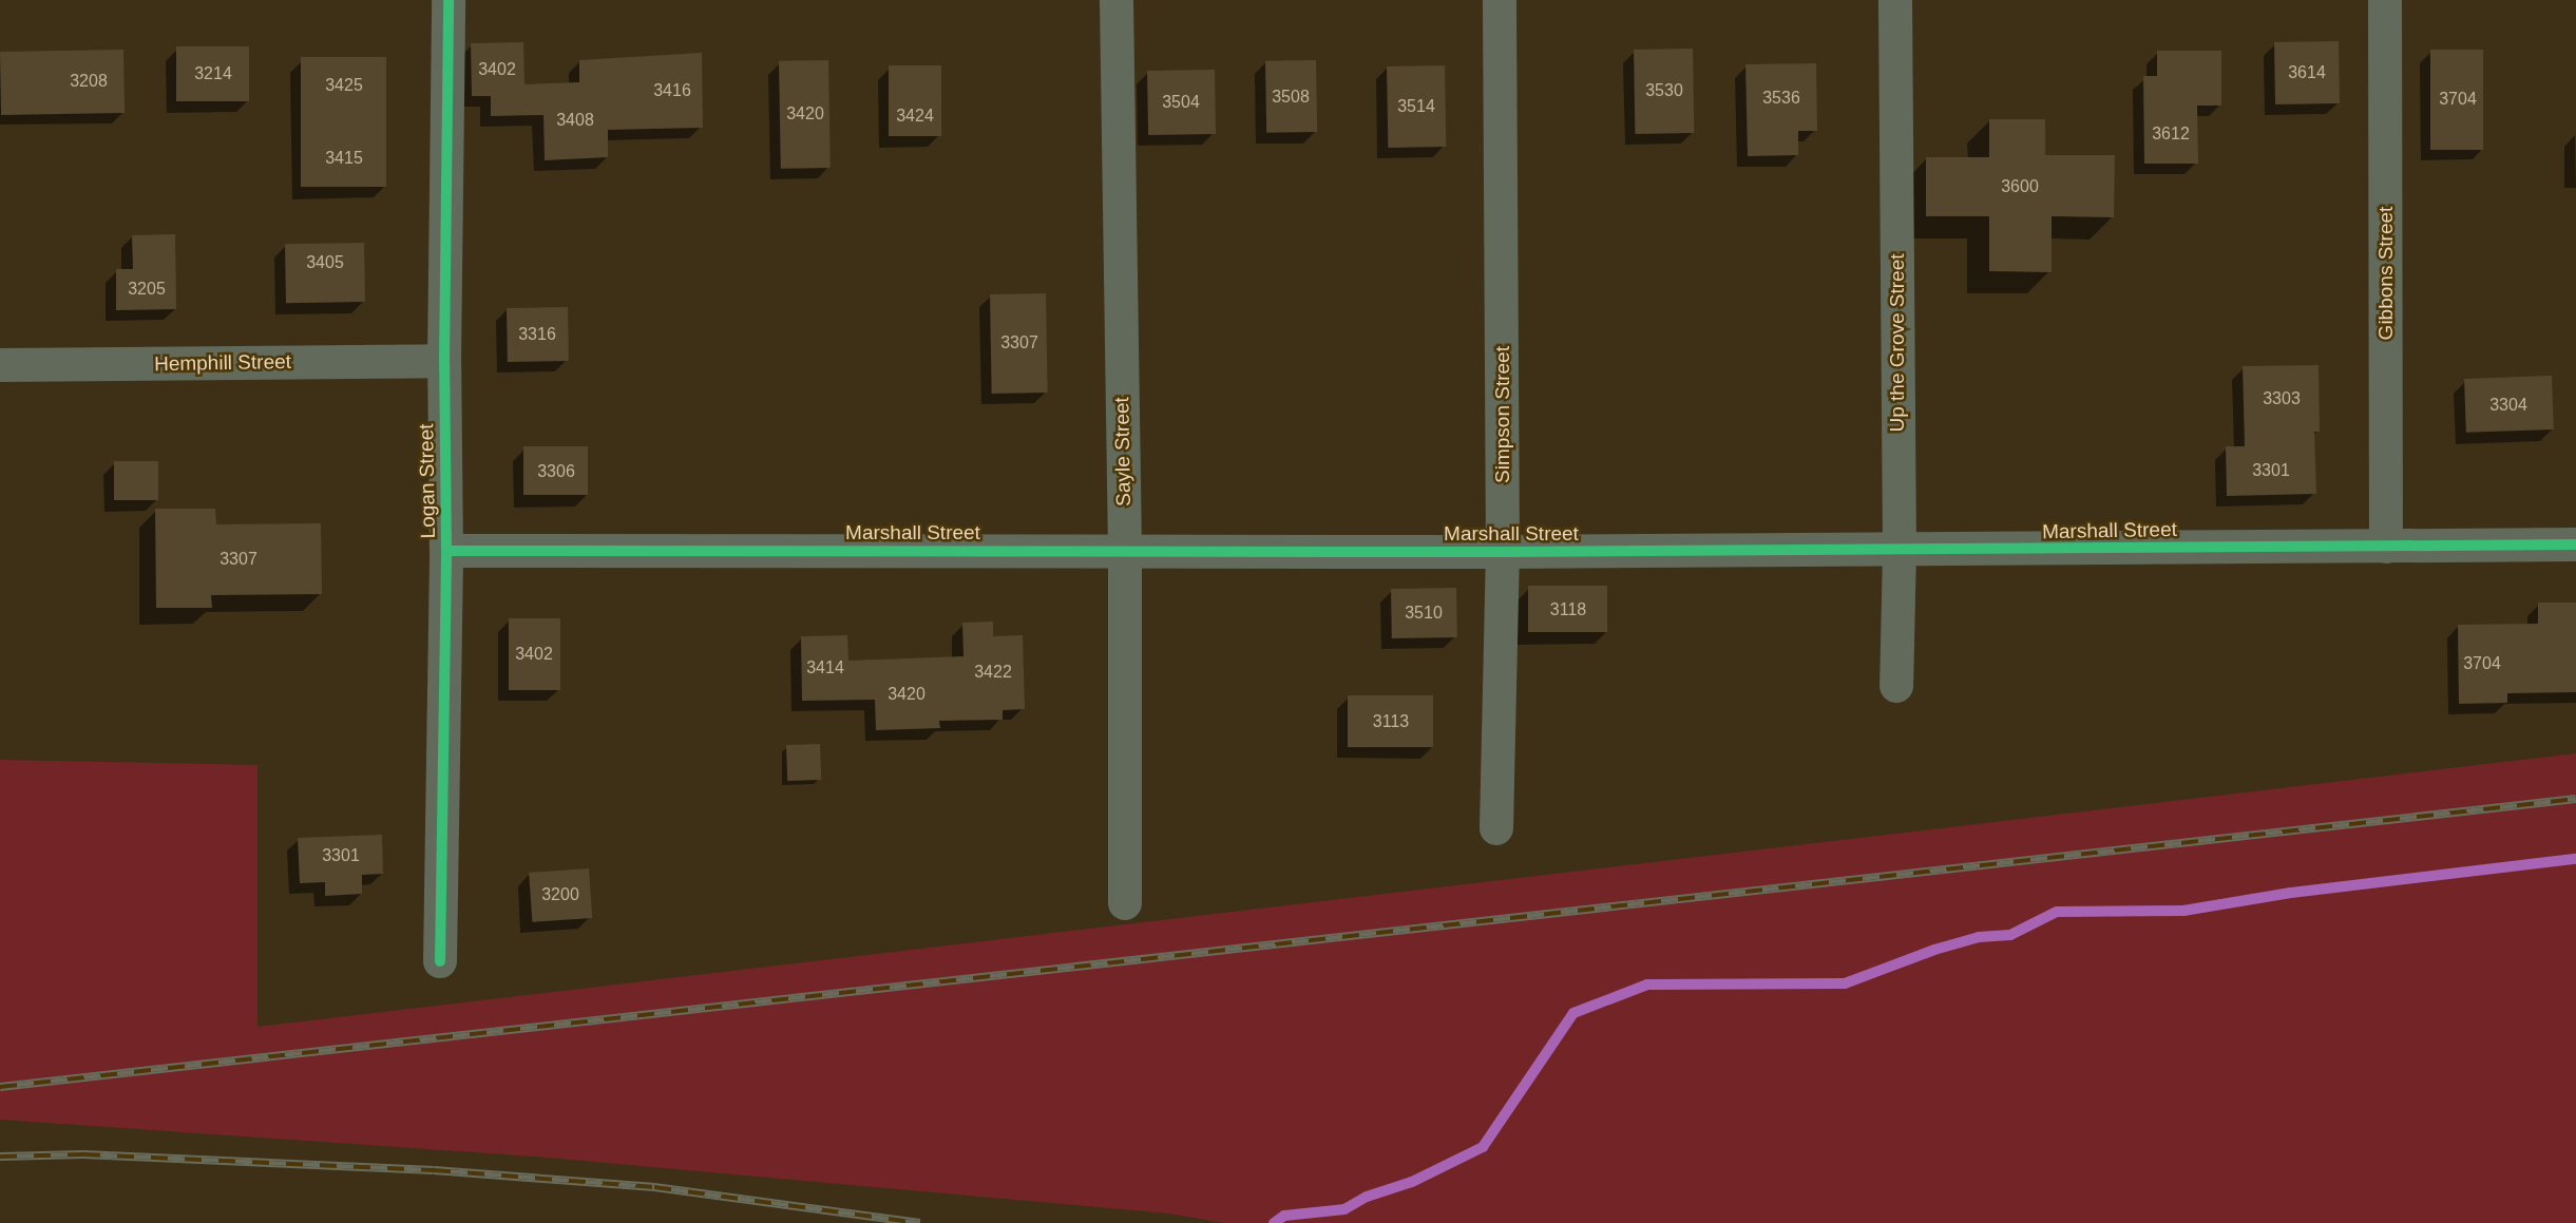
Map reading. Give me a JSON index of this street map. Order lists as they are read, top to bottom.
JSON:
{
  "streets": {
    "street": [
      "Gibbons Street",
      "Up the Grove Street",
      "Hemphill Street",
      "Simpson Street",
      "Sayle Street",
      "Logan Street",
      "Marshall Street"
    ]
  },
  "crossings": [
    ["Gibbons Street", "Marshall Street"],
    ["Up the Grove Street", "Marshall Street"],
    ["Hemphill Street", "Logan Street"],
    ["Simpson Street", "Marshall Street"],
    ["Sayle Street", "Marshall Street"],
    ["Logan Street", "Marshall Street"]
  ],
  "house_numbers": [
    "3402",
    "3614",
    "3214",
    "3208",
    "3425",
    "3416",
    "3530",
    "3508",
    "3536",
    "3704",
    "3504",
    "3514",
    "3420",
    "3424",
    "3408",
    "3612",
    "3415",
    "3600",
    "3405",
    "3205",
    "3316",
    "3307",
    "3303",
    "3304",
    "3301",
    "3306",
    "3307",
    "3118",
    "3510",
    "3402",
    "3704",
    "3414",
    "3422",
    "3420",
    "3113",
    "3301",
    "3200"
  ]
}
